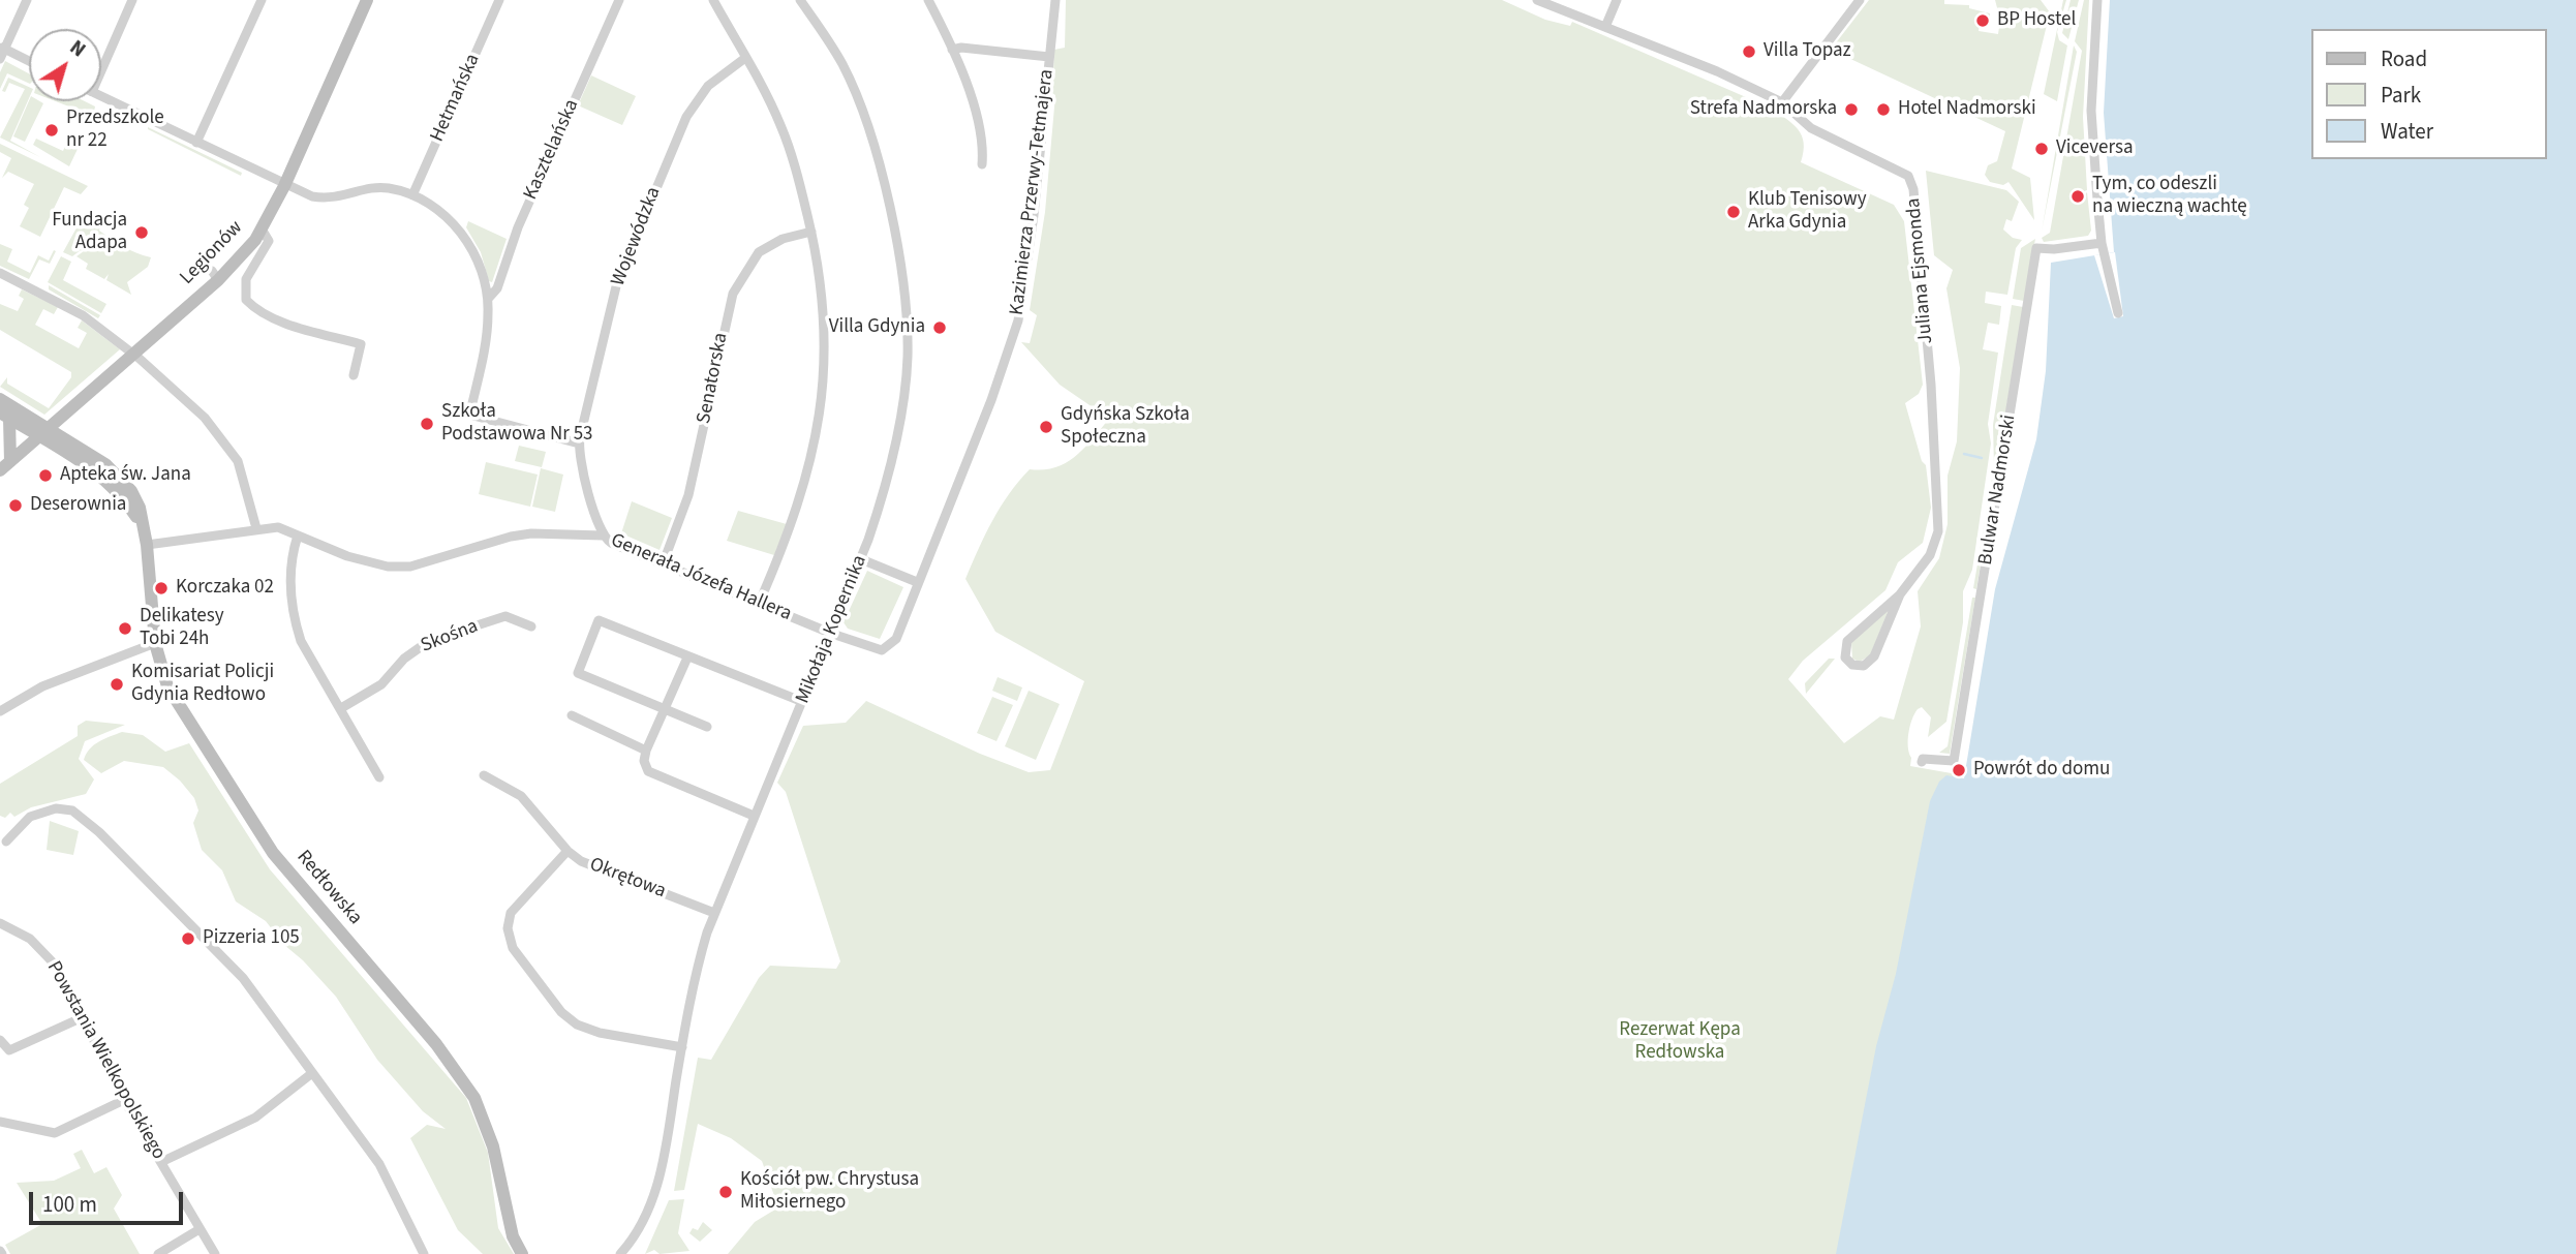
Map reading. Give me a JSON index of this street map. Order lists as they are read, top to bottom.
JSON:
{
  "streets": {
    "street": [
      "Hetmańska",
      "Kasztelańska",
      "Kazimierza Przerwy-Tetmajera",
      "Wojewódzka",
      "Legionów",
      "Juliana Ejsmonda",
      "Senatorska",
      "Bulwar Nadmorski",
      "Generała Józefa Hallera",
      "Mikołaja Kopernika",
      "Skośna",
      "Okrętowa",
      "Redłowska",
      "Powstania Wielkopolskiego"
    ]
  },
  "crossings": [
    ["Kazimierza Przerwy-Tetmajera", "Generała Józefa Hallera"],
    ["Kazimierza Przerwy-Tetmajera", "Mikołaja Kopernika"],
    ["Wojewódzka", "Generała Józefa Hallera"],
    ["Legionów", "Redłowska"],
    ["Senatorska", "Generała Józefa Hallera"],
    ["Generała Józefa Hallera", "Mikołaja Kopernika"],
    ["Mikołaja Kopernika", "Okrętowa"]
  ],
  "parks": ["Rezerwat Kępa Redłowska"],
  "places": [
    "BP Hostel",
    "Villa Topaz",
    "Strefa Nadmorska",
    "Hotel Nadmorski",
    "Przedszkole nr 22",
    "Viceversa",
    "Tym, co odeszli na wieczną wachtę",
    "Klub Tenisowy Arka Gdynia",
    "Fundacja Adapa",
    "Villa Gdynia",
    "Szkoła Podstawowa Nr 53",
    "Gdyńska Szkoła Społeczna",
    "Apteka św. Jana",
    "Deserownia",
    "Korczaka 02",
    "Delikatesy Tobi 24h",
    "Komisariat Policji Gdynia Redłowo",
    "Powrót do domu",
    "Pizzeria 105",
    "Kościół pw. Chrystusa Miłosiernego"
  ],
  "legend": ["Road", "Park", "Water"],
  "scale_bar": "100 m",
  "north": "top right"
}
